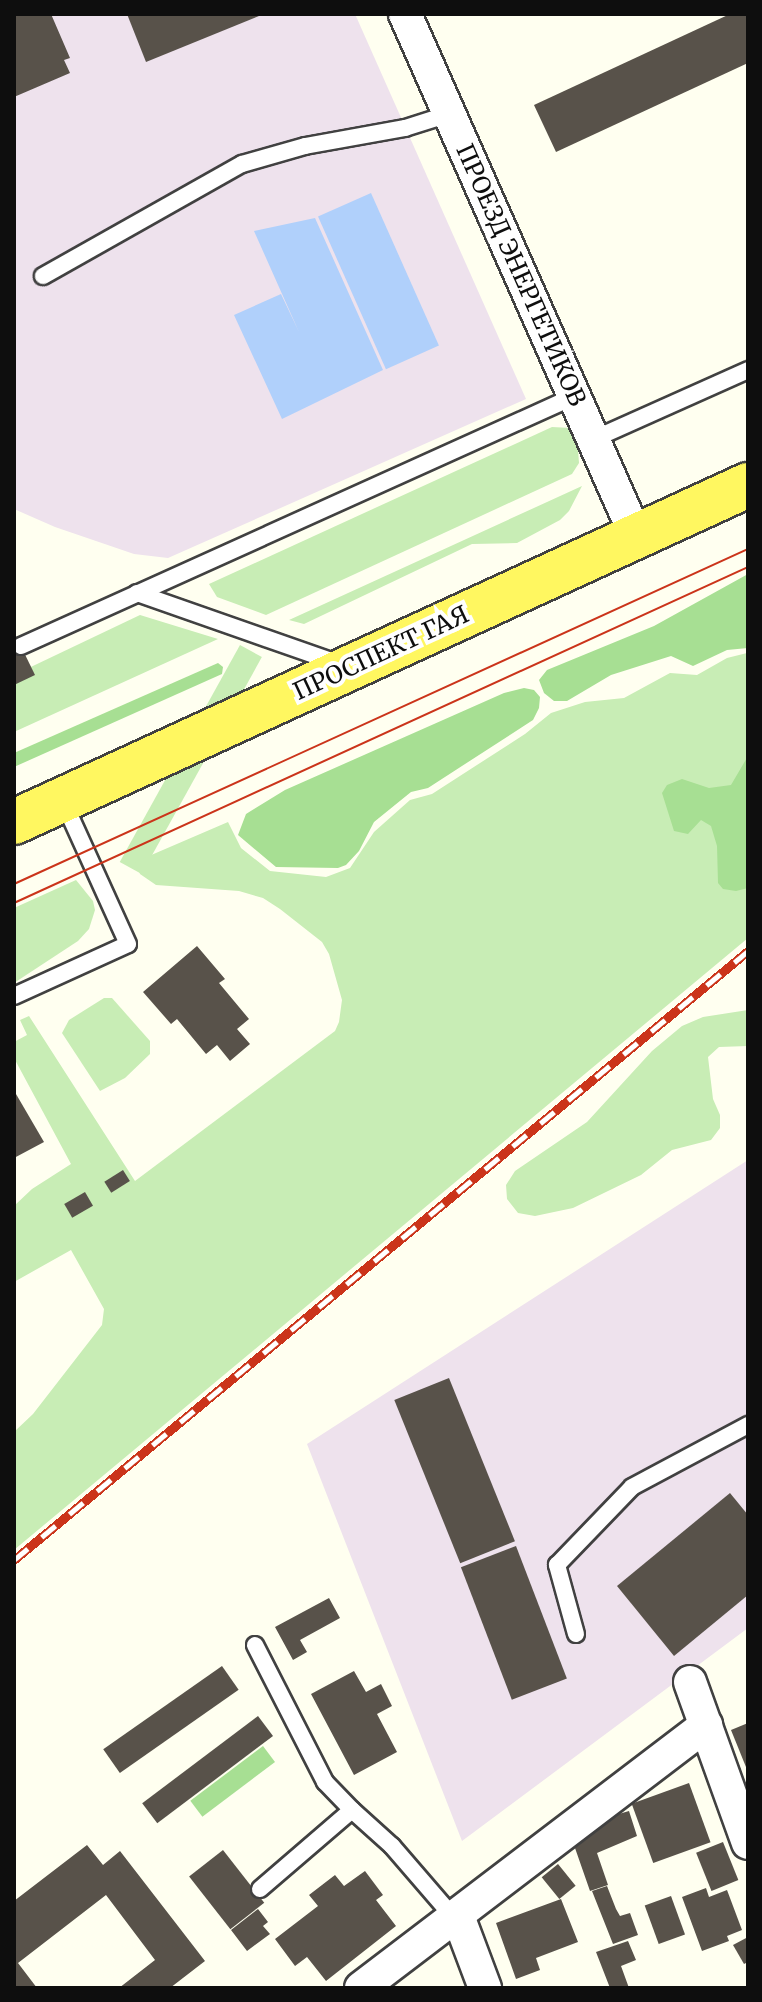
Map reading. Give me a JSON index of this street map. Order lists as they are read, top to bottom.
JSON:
{
  "streets": {
    "main road": ["ПРОСПЕКТ ГАЯ"],
    "street": ["ПРОЕЗД ЭНЕРГЕТИКОВ"]
  },
  "crossings": [
    ["ПРОЕЗД ЭНЕРГЕТИКОВ", "ПРОСПЕКТ ГАЯ"]
  ]
}
